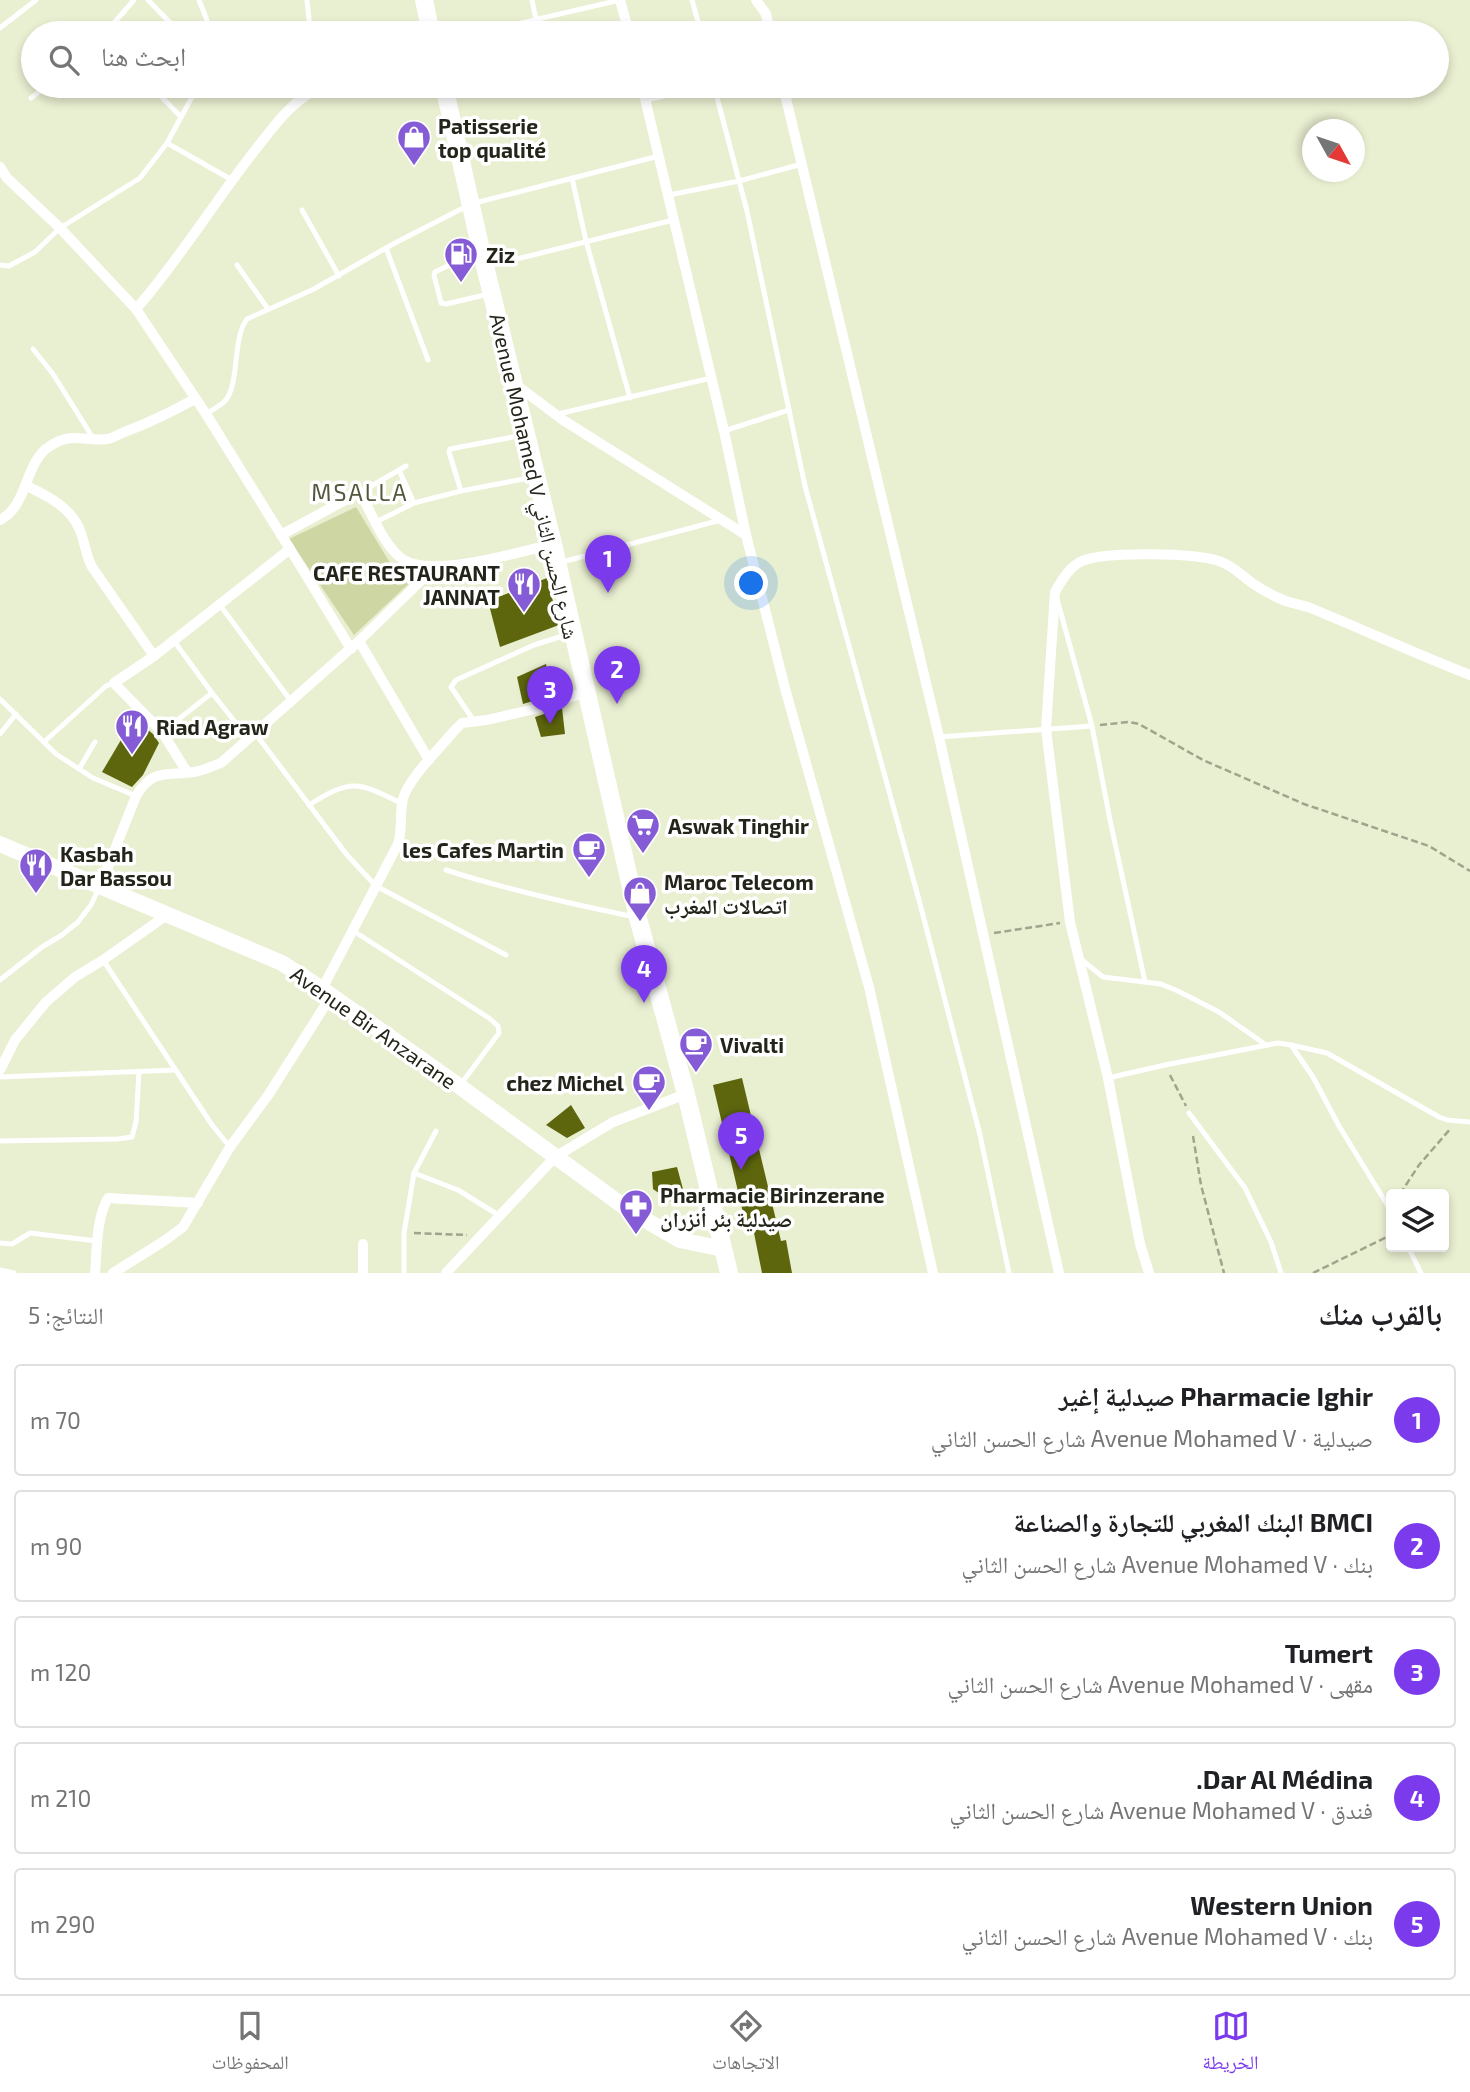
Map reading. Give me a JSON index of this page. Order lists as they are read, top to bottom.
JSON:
{
  "streets": {
    "main road": ["Avenue Mohamed V شارع الحسن الثاني"],
    "street": ["Avenue Bir Anzarane"]
  },
  "crossings": [
    ["Avenue Mohamed V شارع الحسن الثاني", "Avenue Bir Anzarane"]
  ],
  "districts": ["MSALLA"],
  "places": {
    "shop": ["Patisserie top qualité", "Maroc Telecom اتصالات المغرب"],
    "fuel station": ["Ziz"],
    "restaurant": ["CAFE RESTAURANT JANNAT", "Riad Agraw", "Kasbah Dar Bassou"],
    "supermarket": ["Aswak Tinghir"],
    "cafe": ["les Cafes Martin", "Vivalti", "chez Michel"],
    "pharmacy": ["Pharmacie Birinzerane صيدلية بئر أنزران"]
  },
  "north": "bottom right",
  "page": {
    "search": "ابحث هنا",
    "pins": [
      "1",
      "2",
      "3",
      "4",
      "5"
    ],
    "heading": ["بالقرب منك", "النتائج: 5"],
    "list": [
      {
        "mark": "1",
        "name": "Pharmacie Ighir صيدلية إغير",
        "note": "صيدلية · Avenue Mohamed V شارع الحسن الثاني",
        "value": "70 m"
      },
      {
        "mark": "2",
        "name": "BMCI البنك المغربي للتجارة والصناعة",
        "note": "بنك · Avenue Mohamed V شارع الحسن الثاني",
        "value": "90 m"
      },
      {
        "mark": "3",
        "name": "Tumert",
        "note": "مقهى · Avenue Mohamed V شارع الحسن الثاني",
        "value": "120 m"
      },
      {
        "mark": "4",
        "name": "Dar Al Médina.",
        "note": "فندق · Avenue Mohamed V شارع الحسن الثاني",
        "value": "210 m"
      },
      {
        "mark": "5",
        "name": "Western Union",
        "note": "بنك · Avenue Mohamed V شارع الحسن الثاني",
        "value": "290 m"
      }
    ],
    "nav": ["الخريطة", "الاتجاهات", "المحفوظات"]
  }
}
